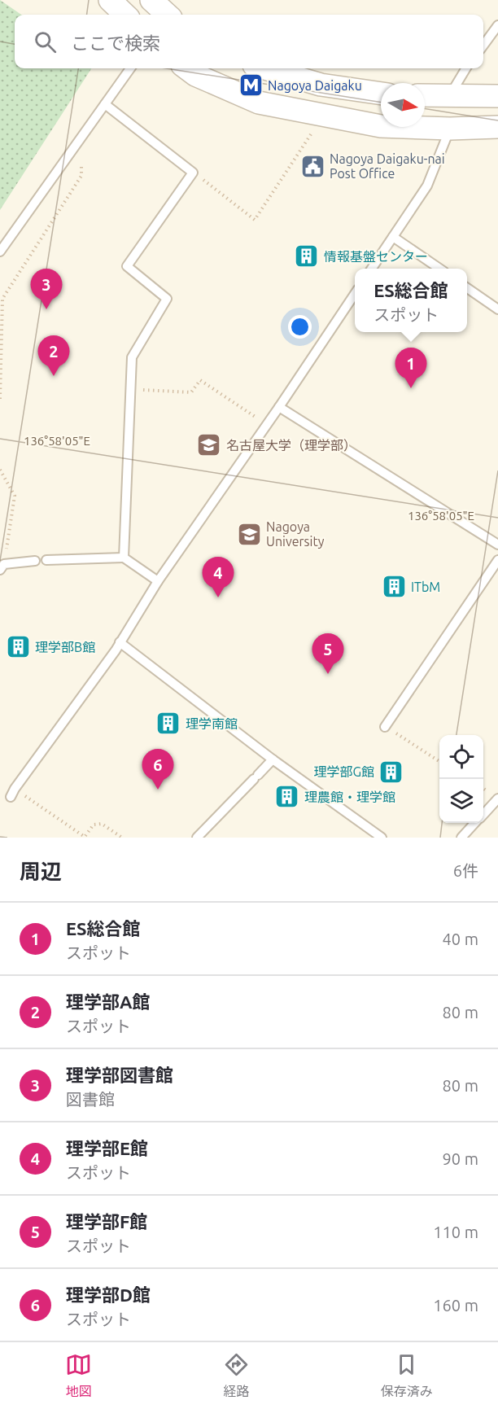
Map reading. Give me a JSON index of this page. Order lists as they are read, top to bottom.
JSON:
{
  "places": {
    "metro station": ["Nagoya Daigaku"],
    "public building": ["Nagoya Daigaku-nai Post Office"],
    "building": [
      "情報基盤センター",
      "ITbM",
      "理学部B館",
      "理学南館",
      "理学部G館",
      "理農館・理学館"
    ],
    "school or university": ["名古屋大学（理学部）", "Nagoya University"]
  },
  "north": "right",
  "page": {
    "search": "ここで検索",
    "popup": ["ES総合館", "スポット"],
    "pins": [
      "3",
      "2",
      "1",
      "4",
      "5",
      "6"
    ],
    "heading": ["周辺", "6件"],
    "list": [
      {
        "mark": "1",
        "name": "ES総合館",
        "note": "スポット",
        "value": "40 m"
      },
      {
        "mark": "2",
        "name": "理学部A館",
        "note": "スポット",
        "value": "80 m"
      },
      {
        "mark": "3",
        "name": "理学部図書館",
        "note": "図書館",
        "value": "80 m"
      },
      {
        "mark": "4",
        "name": "理学部E館",
        "note": "スポット",
        "value": "90 m"
      },
      {
        "mark": "5",
        "name": "理学部F館",
        "note": "スポット",
        "value": "110 m"
      },
      {
        "mark": "6",
        "name": "理学部D館",
        "note": "スポット",
        "value": "160 m"
      }
    ],
    "nav": ["地図", "経路", "保存済み"]
  },
  "coordinates": ["136°58'05\"E"]
}
